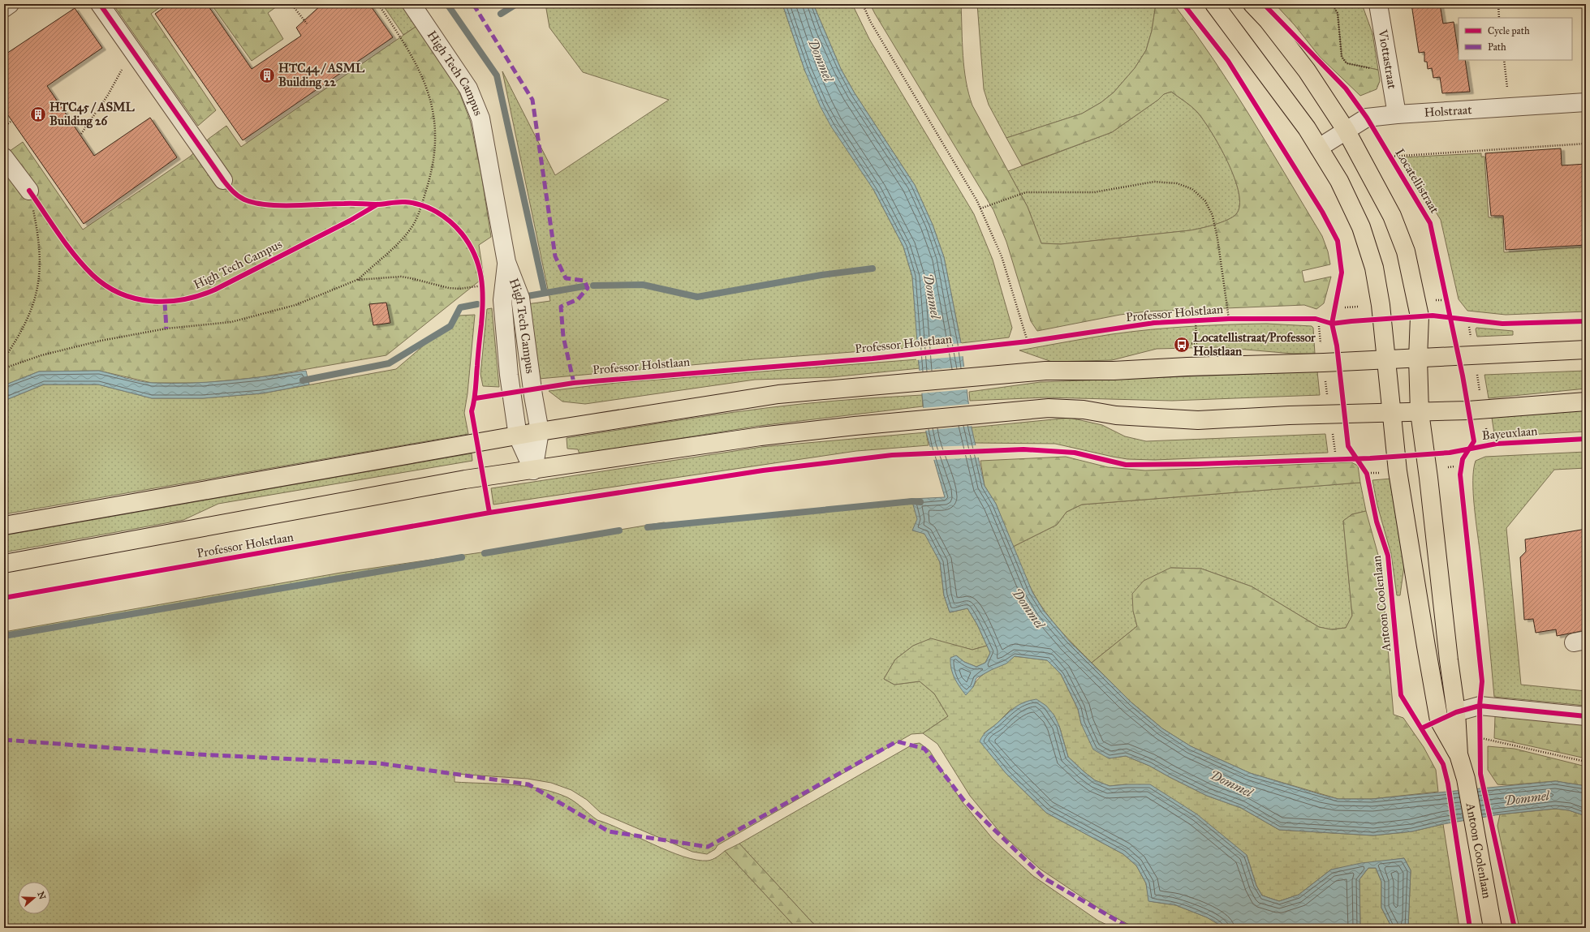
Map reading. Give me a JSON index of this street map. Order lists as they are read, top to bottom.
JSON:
{
  "streets": {
    "main road": ["Professor Holstlaan", "Bayeuxlaan", "Antoon Coolenlaan"],
    "street": ["Viottastraat", "High Tech Campus", "Holstraat"],
    "cycle path": ["Locatellistraat"]
  },
  "crossings": [
    ["Viottastraat", "Holstraat"],
    ["High Tech Campus", "Professor Holstlaan"],
    ["Professor Holstlaan", "Bayeuxlaan"],
    ["Professor Holstlaan", "Antoon Coolenlaan"],
    ["Bayeuxlaan", "Antoon Coolenlaan"]
  ],
  "water": ["Dommel"],
  "places": {
    "building": ["HTC44 / ASML Building 22", "HTC45 / ASML Building 26"],
    "bus stop": ["Locatellistraat/Professor Holstlaan"]
  },
  "legend": ["Cycle path", "Path"],
  "north": "right"
}
